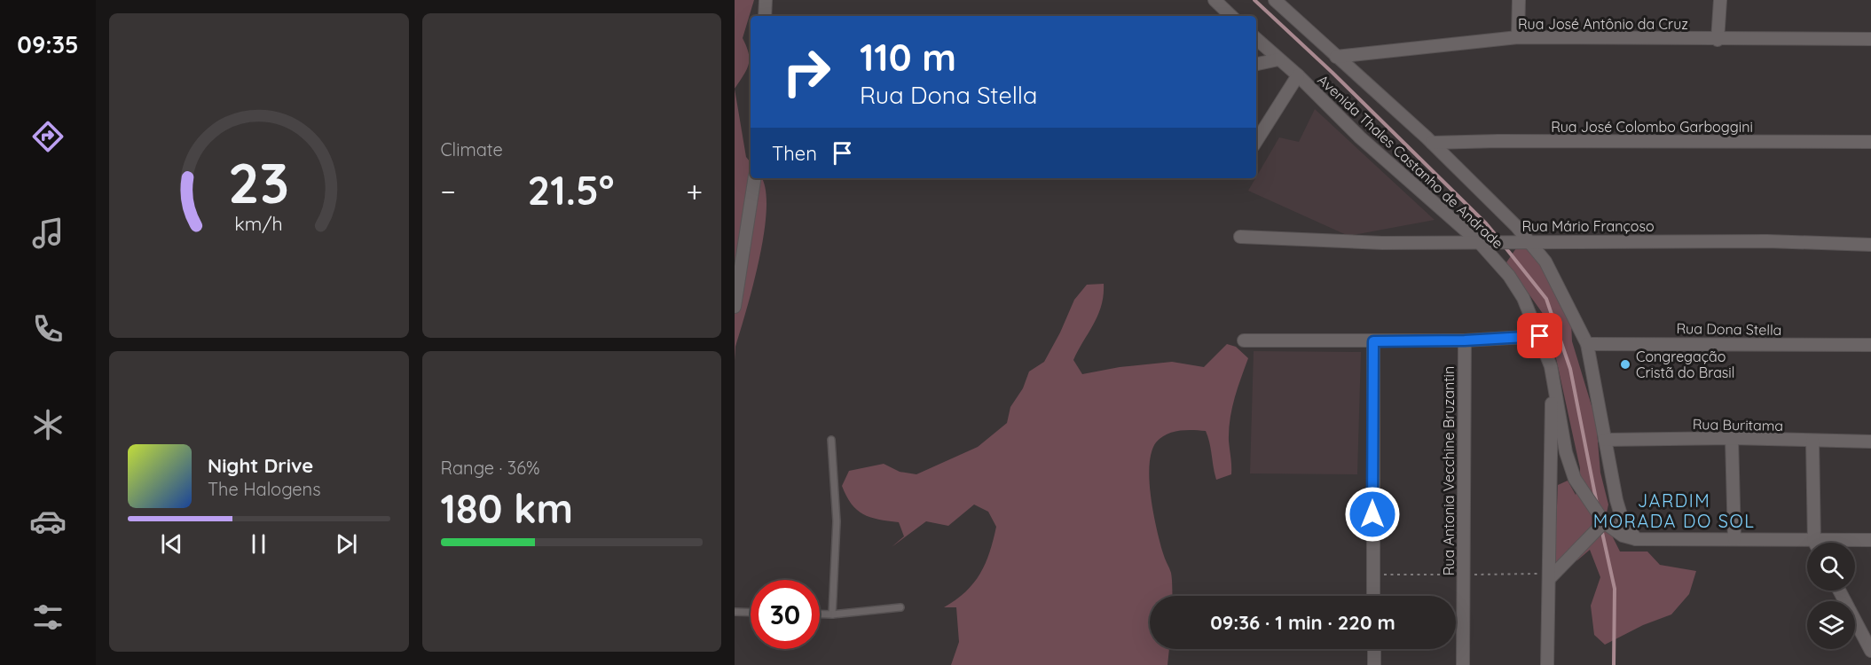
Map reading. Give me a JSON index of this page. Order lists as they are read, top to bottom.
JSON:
{
  "streets": {
    "street": [
      "Rua José Antônio da Cruz",
      "Rua José Colombo Garboggini",
      "Avenida Thales Castanho de Andrade",
      "Rua Mário Françoso",
      "Rua Dona Stella",
      "Rua Buritama",
      "Rua Antonia Vecchine Bruzantin"
    ]
  },
  "crossings": [
    ["Rua José Antônio da Cruz", "Avenida Thales Castanho de Andrade"],
    ["Rua José Colombo Garboggini", "Avenida Thales Castanho de Andrade"],
    ["Avenida Thales Castanho de Andrade", "Rua Mário Françoso"],
    ["Avenida Thales Castanho de Andrade", "Rua Dona Stella"],
    ["Avenida Thales Castanho de Andrade", "Rua Buritama"]
  ],
  "districts": ["JARDIM MORADA DO SOL"],
  "places": ["Congregação Cristã do Brasil"],
  "page": {
    "tabs": "09:35",
    "tile": [
      "Climate",
      ["Range · 36%", "180 km"]
    ],
    "turn": ["110 m", "Rua Dona Stella"],
    "then": "Then",
    "heat": ["−", "21.5°", "+"],
    "song": ["Night Drive", "The Halogens"],
    "limit": "30",
    "trip": "09:36 · 1 min · 220 m",
    "gauge": ["23", "km/h"]
  }
}
